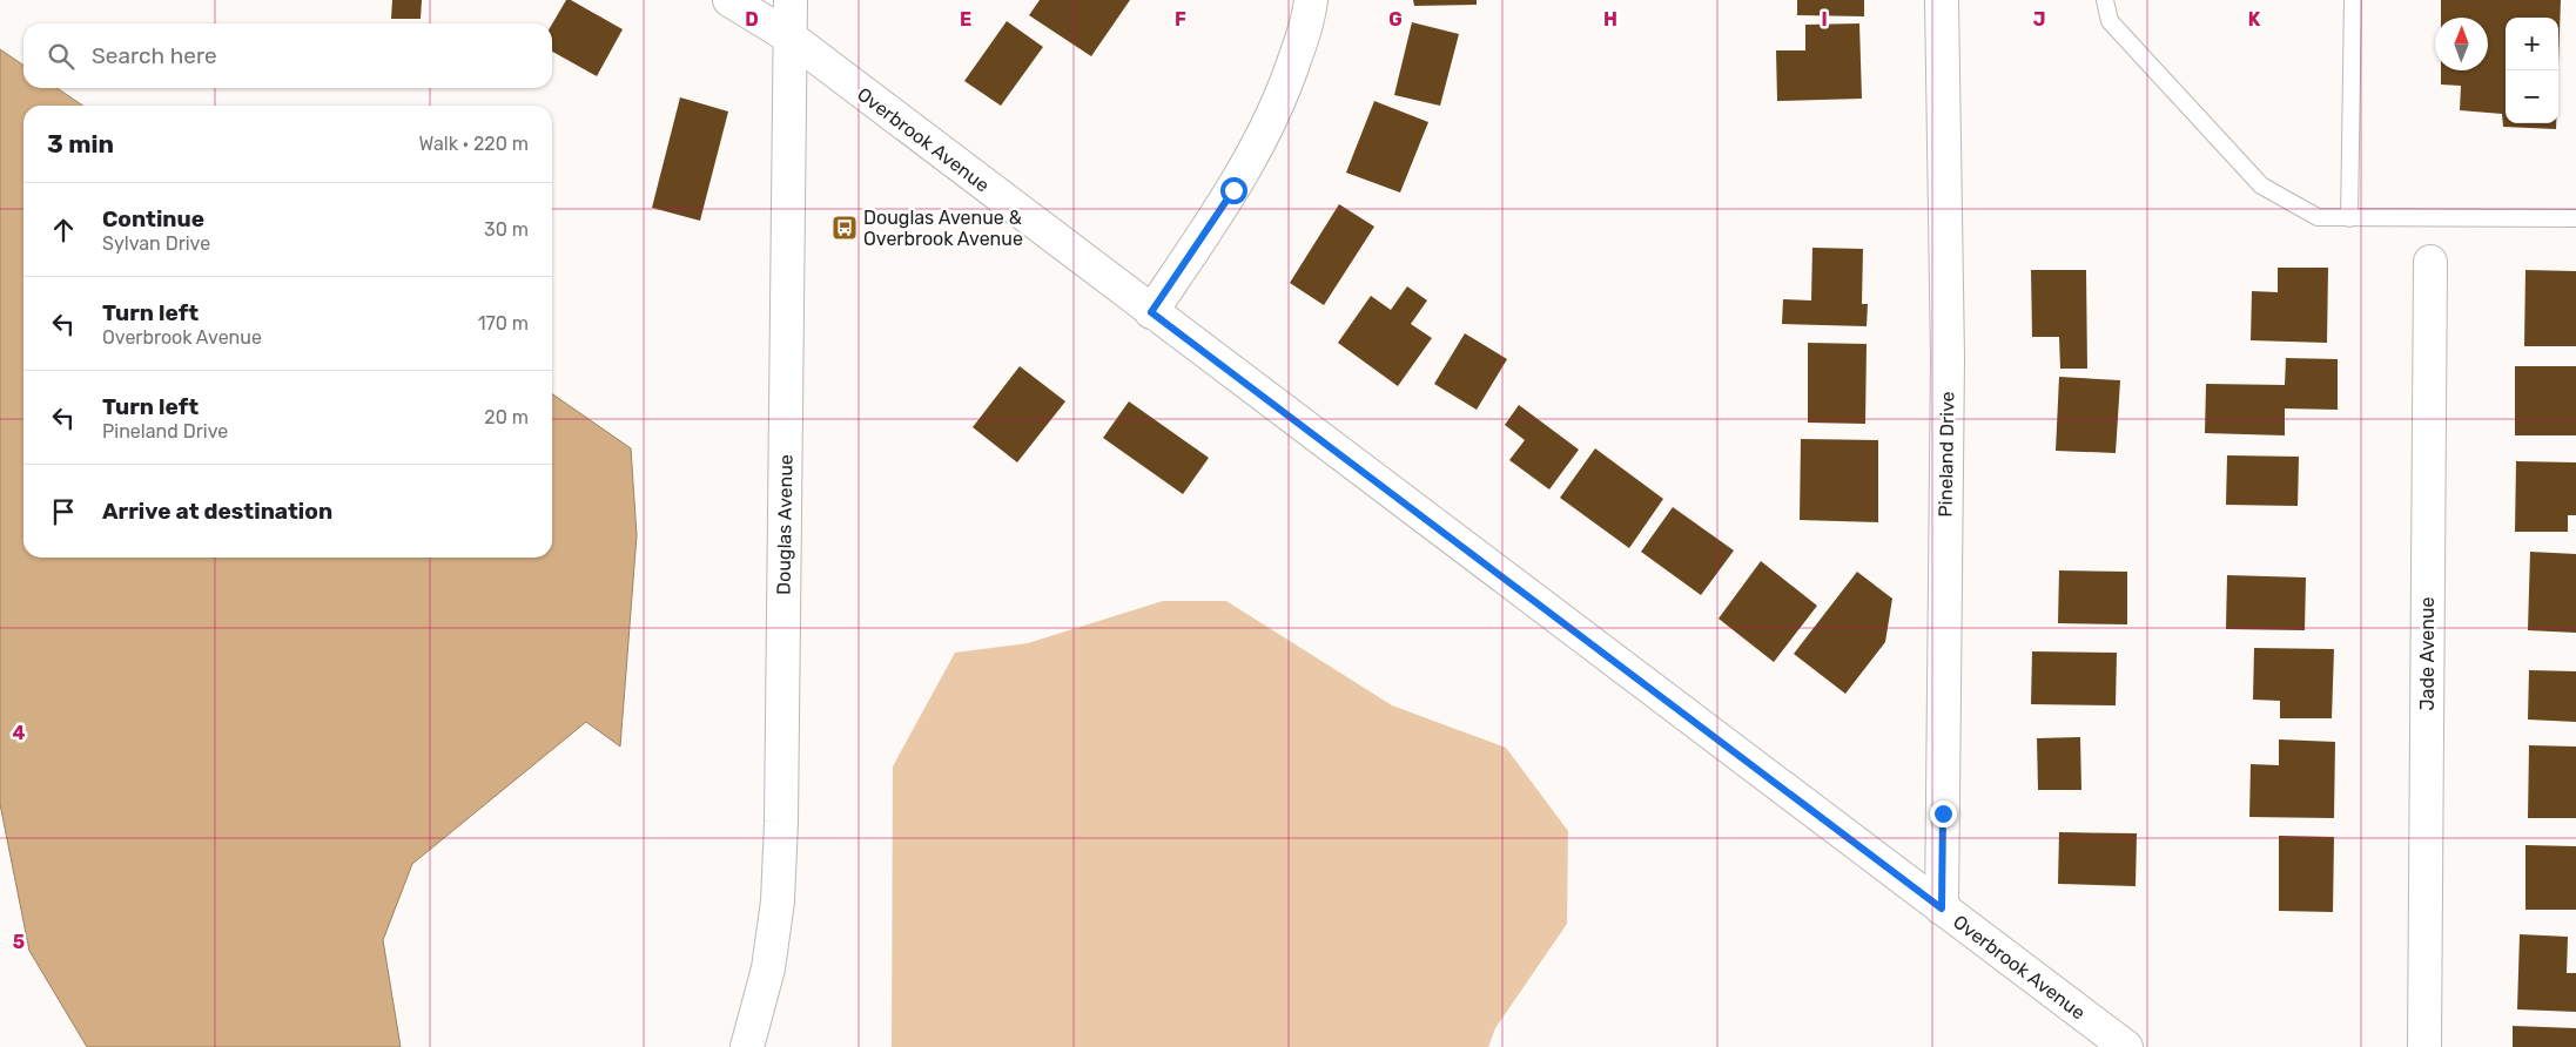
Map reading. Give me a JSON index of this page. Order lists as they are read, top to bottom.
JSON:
{
  "streets": {
    "street": [
      "Overbrook Avenue",
      "Pineland Drive",
      "Douglas Avenue",
      "Jade Avenue"
    ]
  },
  "crossings": [
    ["Overbrook Avenue", "Pineland Drive"],
    ["Overbrook Avenue", "Douglas Avenue"]
  ],
  "places": {
    "bus stop": ["Douglas Avenue & Overbrook Avenue"]
  },
  "north": "top",
  "page": {
    "map_buttons": ["+", "−"],
    "search": "Search here",
    "heading": ["3 min", "Walk · 220 m"],
    "list": [
      ["Continue", "Sylvan Drive", "30 m"],
      ["Turn left", "Overbrook Avenue", "170 m"],
      ["Turn left", "Pineland Drive", "20 m"],
      "Arrive at destination"
    ]
  },
  "grid": {
    "columns": [
      "D",
      "E",
      "F",
      "G",
      "H",
      "I",
      "J",
      "K"
    ],
    "rows": ["4", "5"]
  }
}
